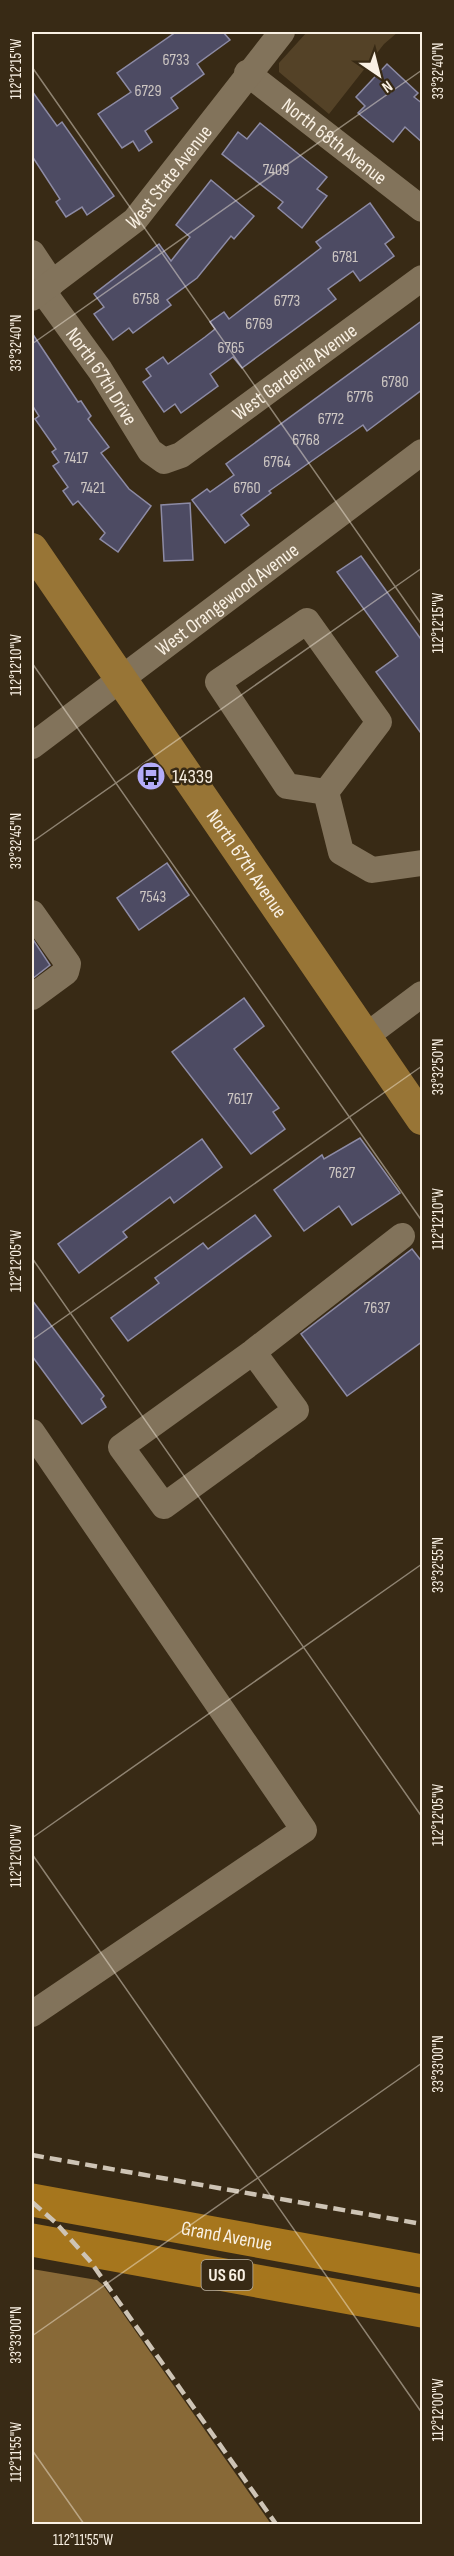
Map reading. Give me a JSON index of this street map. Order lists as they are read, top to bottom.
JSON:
{
  "streets": {
    "highway": ["Grand Avenue", "US 60"],
    "main road": ["North 67th Avenue"],
    "street": [
      "North 68th Avenue",
      "West State Avenue",
      "West Gardenia Avenue",
      "North 67th Drive",
      "West Orangewood Avenue"
    ]
  },
  "crossings": [
    ["North 68th Avenue", "West State Avenue"],
    ["West State Avenue", "North 67th Drive"],
    ["West Gardenia Avenue", "North 67th Drive"],
    ["West Orangewood Avenue", "North 67th Avenue"]
  ],
  "places": {
    "bus stop": ["14339"]
  },
  "house_numbers": [
    "6733",
    "6729",
    "7409",
    "6781",
    "6758",
    "6773",
    "6769",
    "6765",
    "6780",
    "6776",
    "6772",
    "6768",
    "7417",
    "6764",
    "7421",
    "6760",
    "7543",
    "7617",
    "7627",
    "7637"
  ],
  "north": "bottom right",
  "coordinates": [
    "112°12'15\"W",
    "33°32'40\"N",
    "112°12'10\"W",
    "33°32'45\"N",
    "33°32'50\"N",
    "112°12'05\"W",
    "33°32'55\"N",
    "112°12'00\"W",
    "33°33'00\"N",
    "112°11'55\"W"
  ]
}
